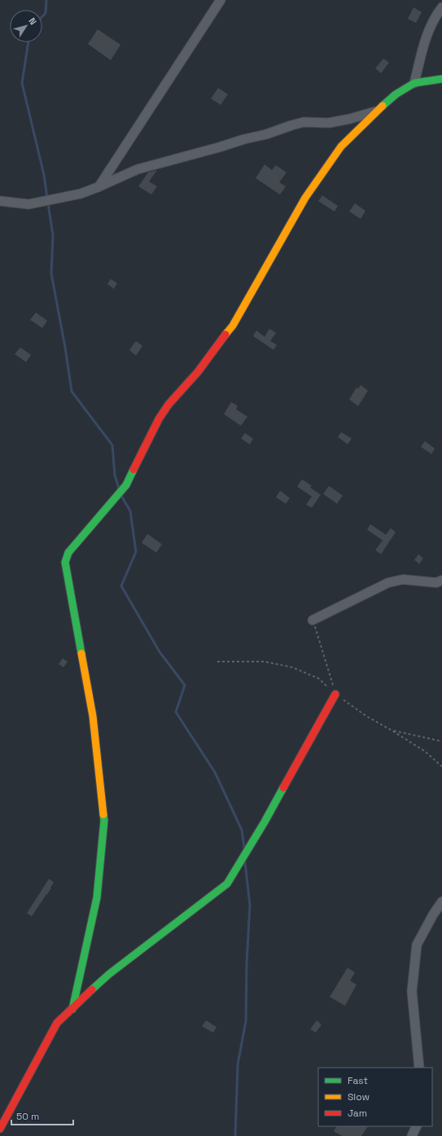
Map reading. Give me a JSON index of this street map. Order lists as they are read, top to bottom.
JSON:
{
  "legend": ["Fast", "Slow", "Jam"],
  "scale_bar": "50 m",
  "north": "top right"
}
